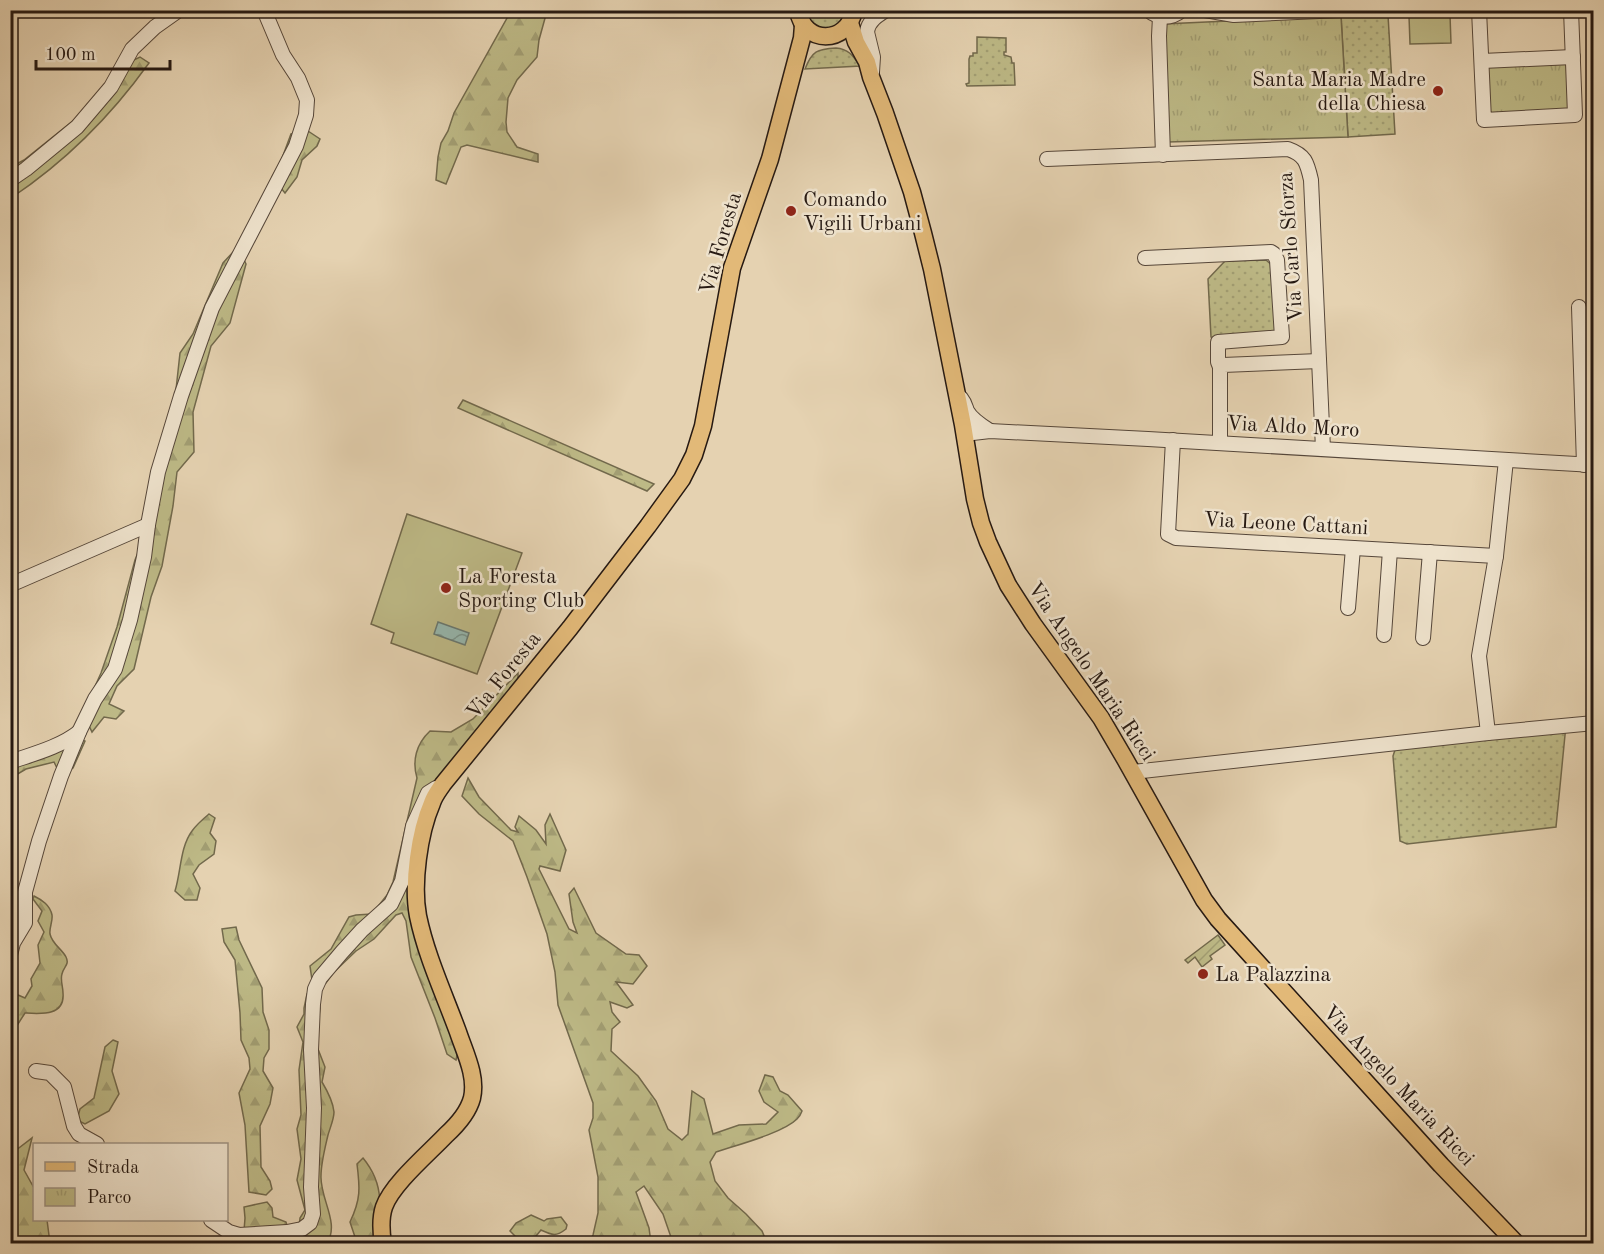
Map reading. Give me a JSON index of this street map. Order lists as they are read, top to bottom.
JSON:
{
  "streets": {
    "main road": ["Via Foresta", "Via Angelo Maria Ricci"],
    "street": ["Via Carlo Sforza", "Via Aldo Moro", "Via Leone Cattani"]
  },
  "crossings": [
    ["Via Foresta", "Via Angelo Maria Ricci"],
    ["Via Carlo Sforza", "Via Aldo Moro"],
    ["Via Aldo Moro", "Via Leone Cattani"],
    ["Via Aldo Moro", "Via Angelo Maria Ricci"]
  ],
  "places": [
    "Santa Maria Madre della Chiesa",
    "Comando Vigili Urbani",
    "La Foresta Sporting Club",
    "La Palazzina"
  ],
  "legend": ["Strada", "Parco"],
  "scale_bar": "100 m"
}
